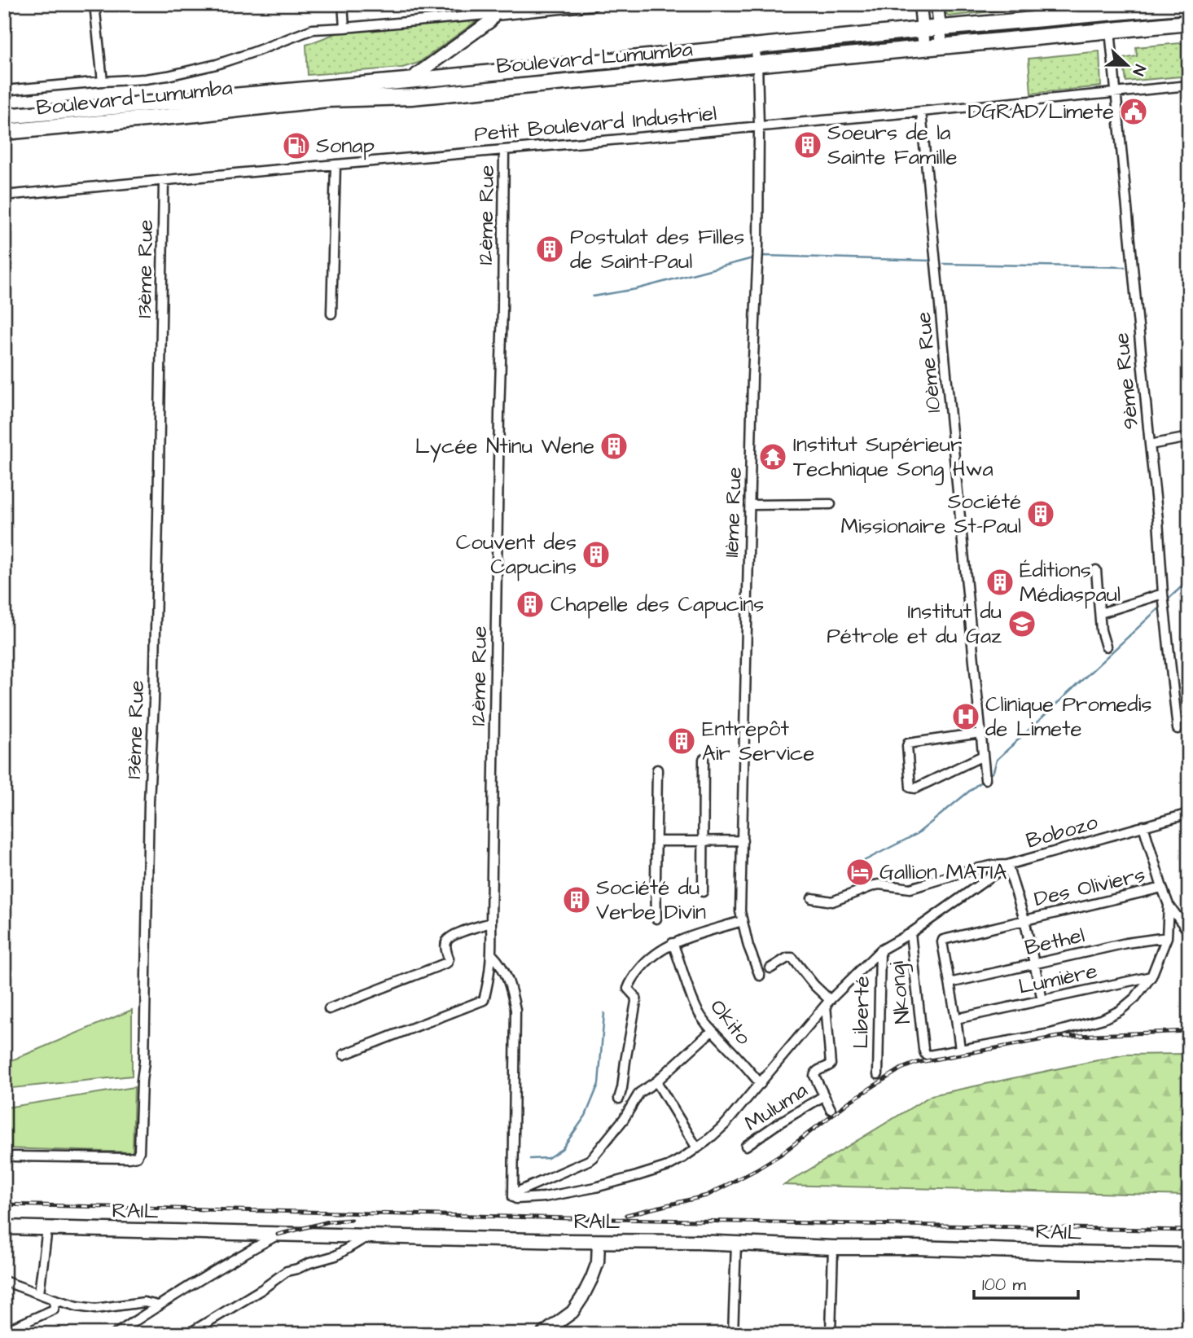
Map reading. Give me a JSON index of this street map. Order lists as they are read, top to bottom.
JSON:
{
  "streets": {
    "highway": ["Boulevard Lumumba"],
    "main road": ["RAIL"],
    "street": [
      "Petit Boulevard Industriel",
      "12ème Rue",
      "13ème Rue",
      "10ème Rue",
      "9ème Rue",
      "11ème Rue",
      "Bobozo",
      "Des Oliviers",
      "Bethel",
      "Lumière",
      "Nkongi",
      "Liberté",
      "Okito",
      "Muluma"
    ]
  },
  "crossings": [
    ["Boulevard Lumumba", "9ème Rue"],
    ["Boulevard Lumumba", "11ème Rue"],
    ["Petit Boulevard Industriel", "12ème Rue"],
    ["Petit Boulevard Industriel", "13ème Rue"],
    ["Petit Boulevard Industriel", "10ème Rue"],
    ["Petit Boulevard Industriel", "9ème Rue"],
    ["Petit Boulevard Industriel", "11ème Rue"],
    ["Bobozo", "Des Oliviers"],
    ["Des Oliviers", "Bethel"]
  ],
  "places": {
    "public building": ["DGRAD/Limete"],
    "building": [
      "Soeurs de la Sainte Famille",
      "Postulat des Filles de Saint-Paul",
      "Lycée Ntinu Wene",
      "Société Missionaire St-Paul",
      "Couvent des Capucins",
      "Éditions Médiaspaul",
      "Chapelle des Capucins",
      "Entrepôt Air Service",
      "Société du Verbe Divin"
    ],
    "fuel station": ["Sonap"],
    "temple": ["Institut Supérieur Technique Song Hwa"],
    "school or university": ["Institut du Pétrole et du Gaz"],
    "hospital": ["Clinique Promedis de Limete"],
    "hotel": ["Gallion MATIA"]
  },
  "scale_bar": "100 m",
  "north": "right"
}
